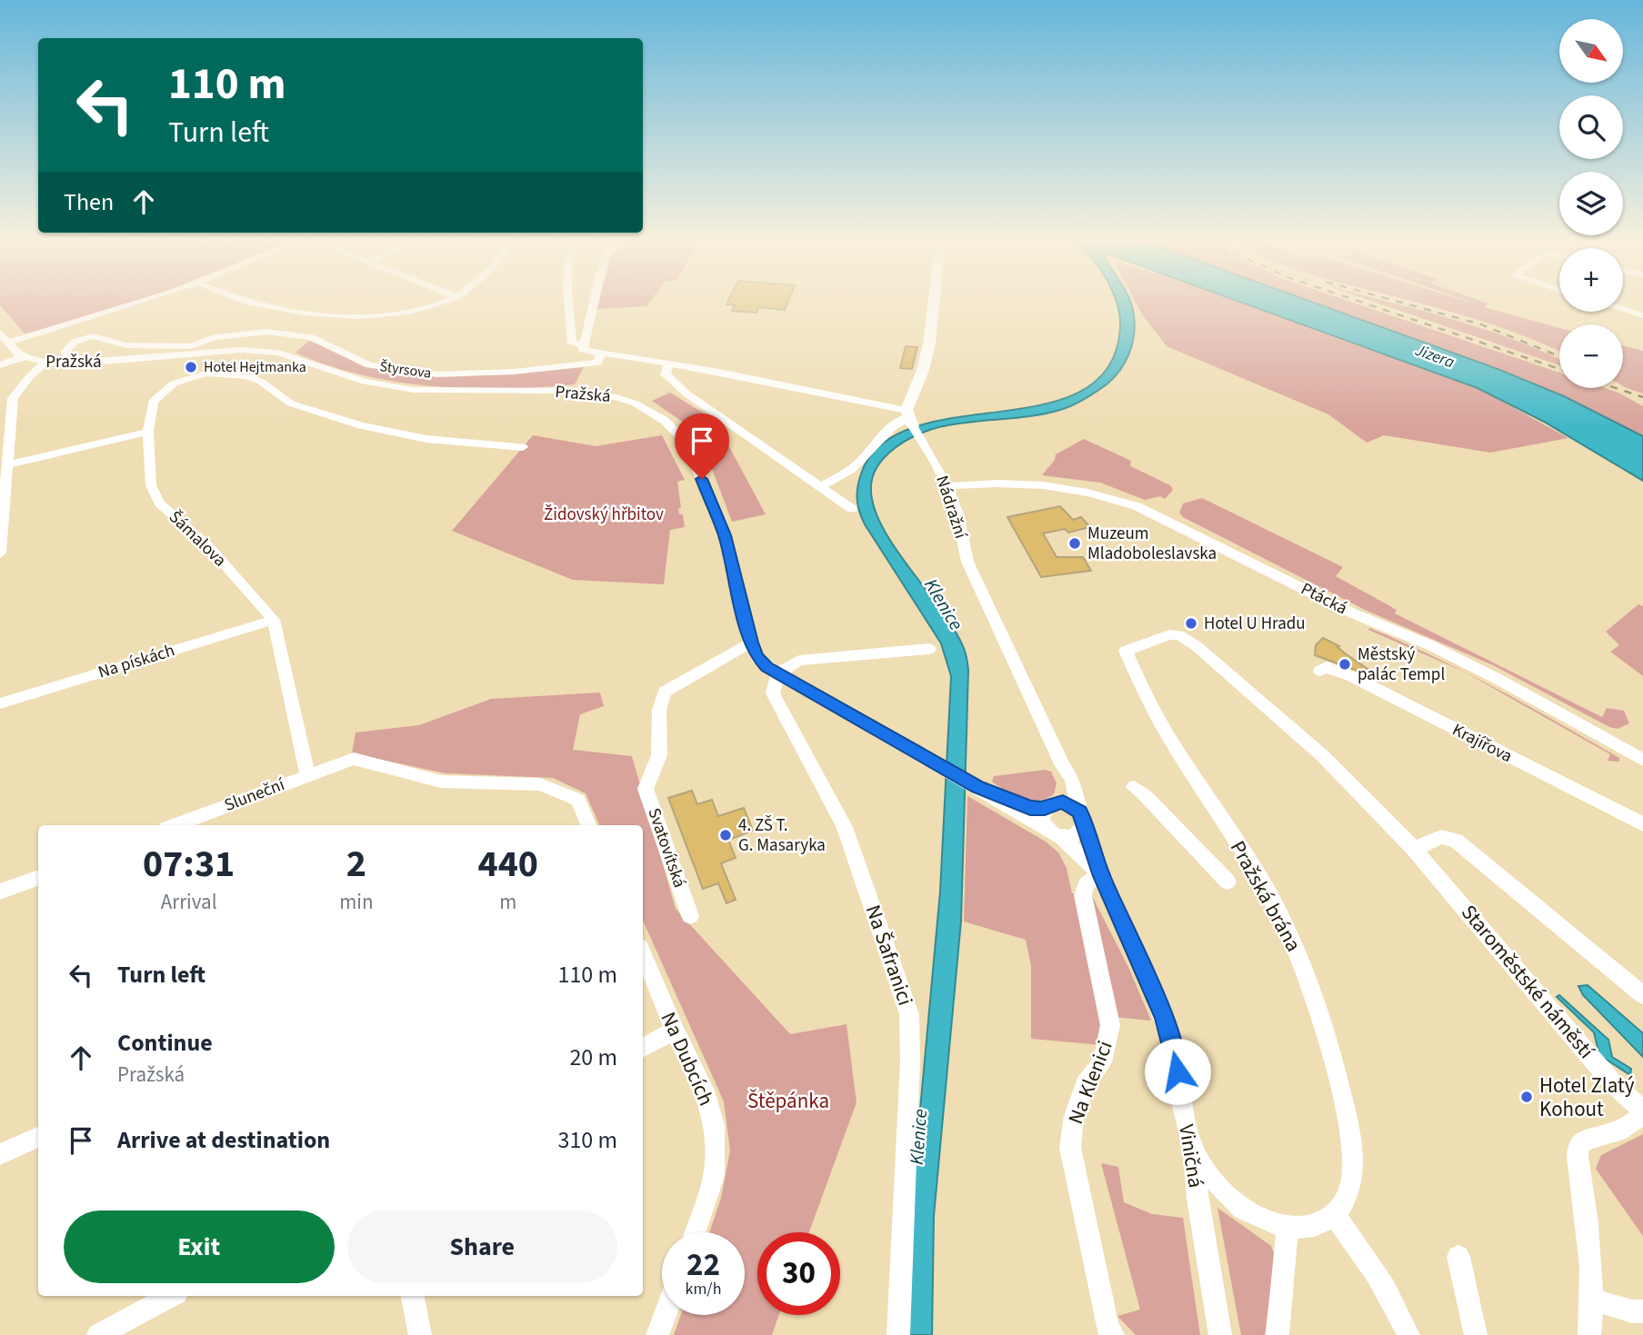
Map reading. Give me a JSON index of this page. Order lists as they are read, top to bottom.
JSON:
{
  "streets": {
    "street": [
      "Pražská",
      "Štyrsova",
      "Nádražní",
      "Šámalova",
      "Ptácká",
      "Na pískách",
      "Krajířova",
      "Sluneční",
      "Svatovítská",
      "Pražská brána",
      "Na Šafranici",
      "Staroměstské náměstí",
      "Na Dubcích",
      "Na Klenici",
      "Viničná"
    ]
  },
  "crossings": [
    ["Pražská", "Štyrsova"],
    ["Pražská", "Nádražní"],
    ["Pražská", "Svatovítská"],
    ["Pražská", "Na Šafranici"],
    ["Pražská", "Viničná"],
    ["Nádražní", "Ptácká"],
    ["Nádražní", "Viničná"],
    ["Šámalova", "Na pískách"],
    ["Pražská brána", "Staroměstské náměstí"],
    ["Na Klenici", "Viničná"]
  ],
  "water": ["Jizera", "Klenice"],
  "parks": ["Židovský hřbitov", "Štěpánka"],
  "places": [
    "Hotel Hejtmanka",
    "Muzeum Mladoboleslavska",
    "Hotel U Hradu",
    "Městský palác Templ",
    "4. ZŠ T. G. Masaryka",
    "Hotel Zlatý Kohout"
  ],
  "north": "bottom right",
  "page": {
    "map_buttons": ["+", "−"],
    "turn": ["110 m", "Turn left"],
    "then": "Then",
    "eta": [
      "07:31",
      "Arrival",
      "2",
      "min",
      "440",
      "m"
    ],
    "list": [
      {
        "name": "Turn left",
        "value": "110 m"
      },
      {
        "name": "Continue",
        "note": "Pražská",
        "value": "20 m"
      },
      {
        "name": "Arrive at destination",
        "value": "310 m"
      }
    ],
    "buttons": ["Exit", "Share"],
    "speed": "22 km/h",
    "limit": "30"
  }
}
